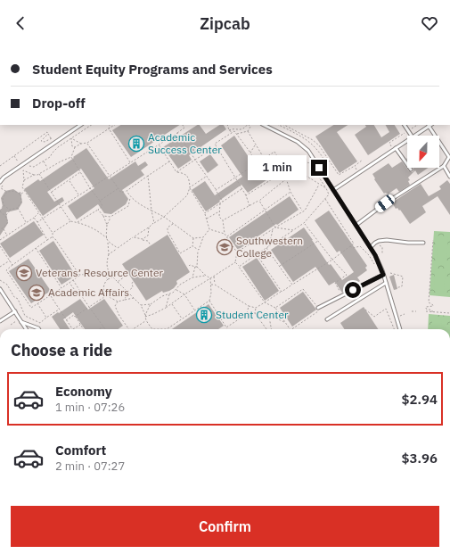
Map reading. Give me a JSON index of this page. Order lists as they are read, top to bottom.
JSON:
{
  "places": {
    "building": ["Academic Success Center", "Student Center"],
    "school or university": ["Southwestern College", "Veterans’ Resource Center", "Academic Affairs"]
  },
  "north": "bottom",
  "page": {
    "header": "Zipcab",
    "banner": ["Student Equity Programs and Services", "Drop-off"],
    "bubble": "1 min",
    "heading": "Choose a ride",
    "list": [
      {
        "name": "Economy",
        "note": "1 min · 07:26",
        "value": "$2.94"
      },
      {
        "name": "Comfort",
        "note": "2 min · 07:27",
        "value": "$3.96"
      }
    ],
    "buttons": "Confirm"
  }
}
